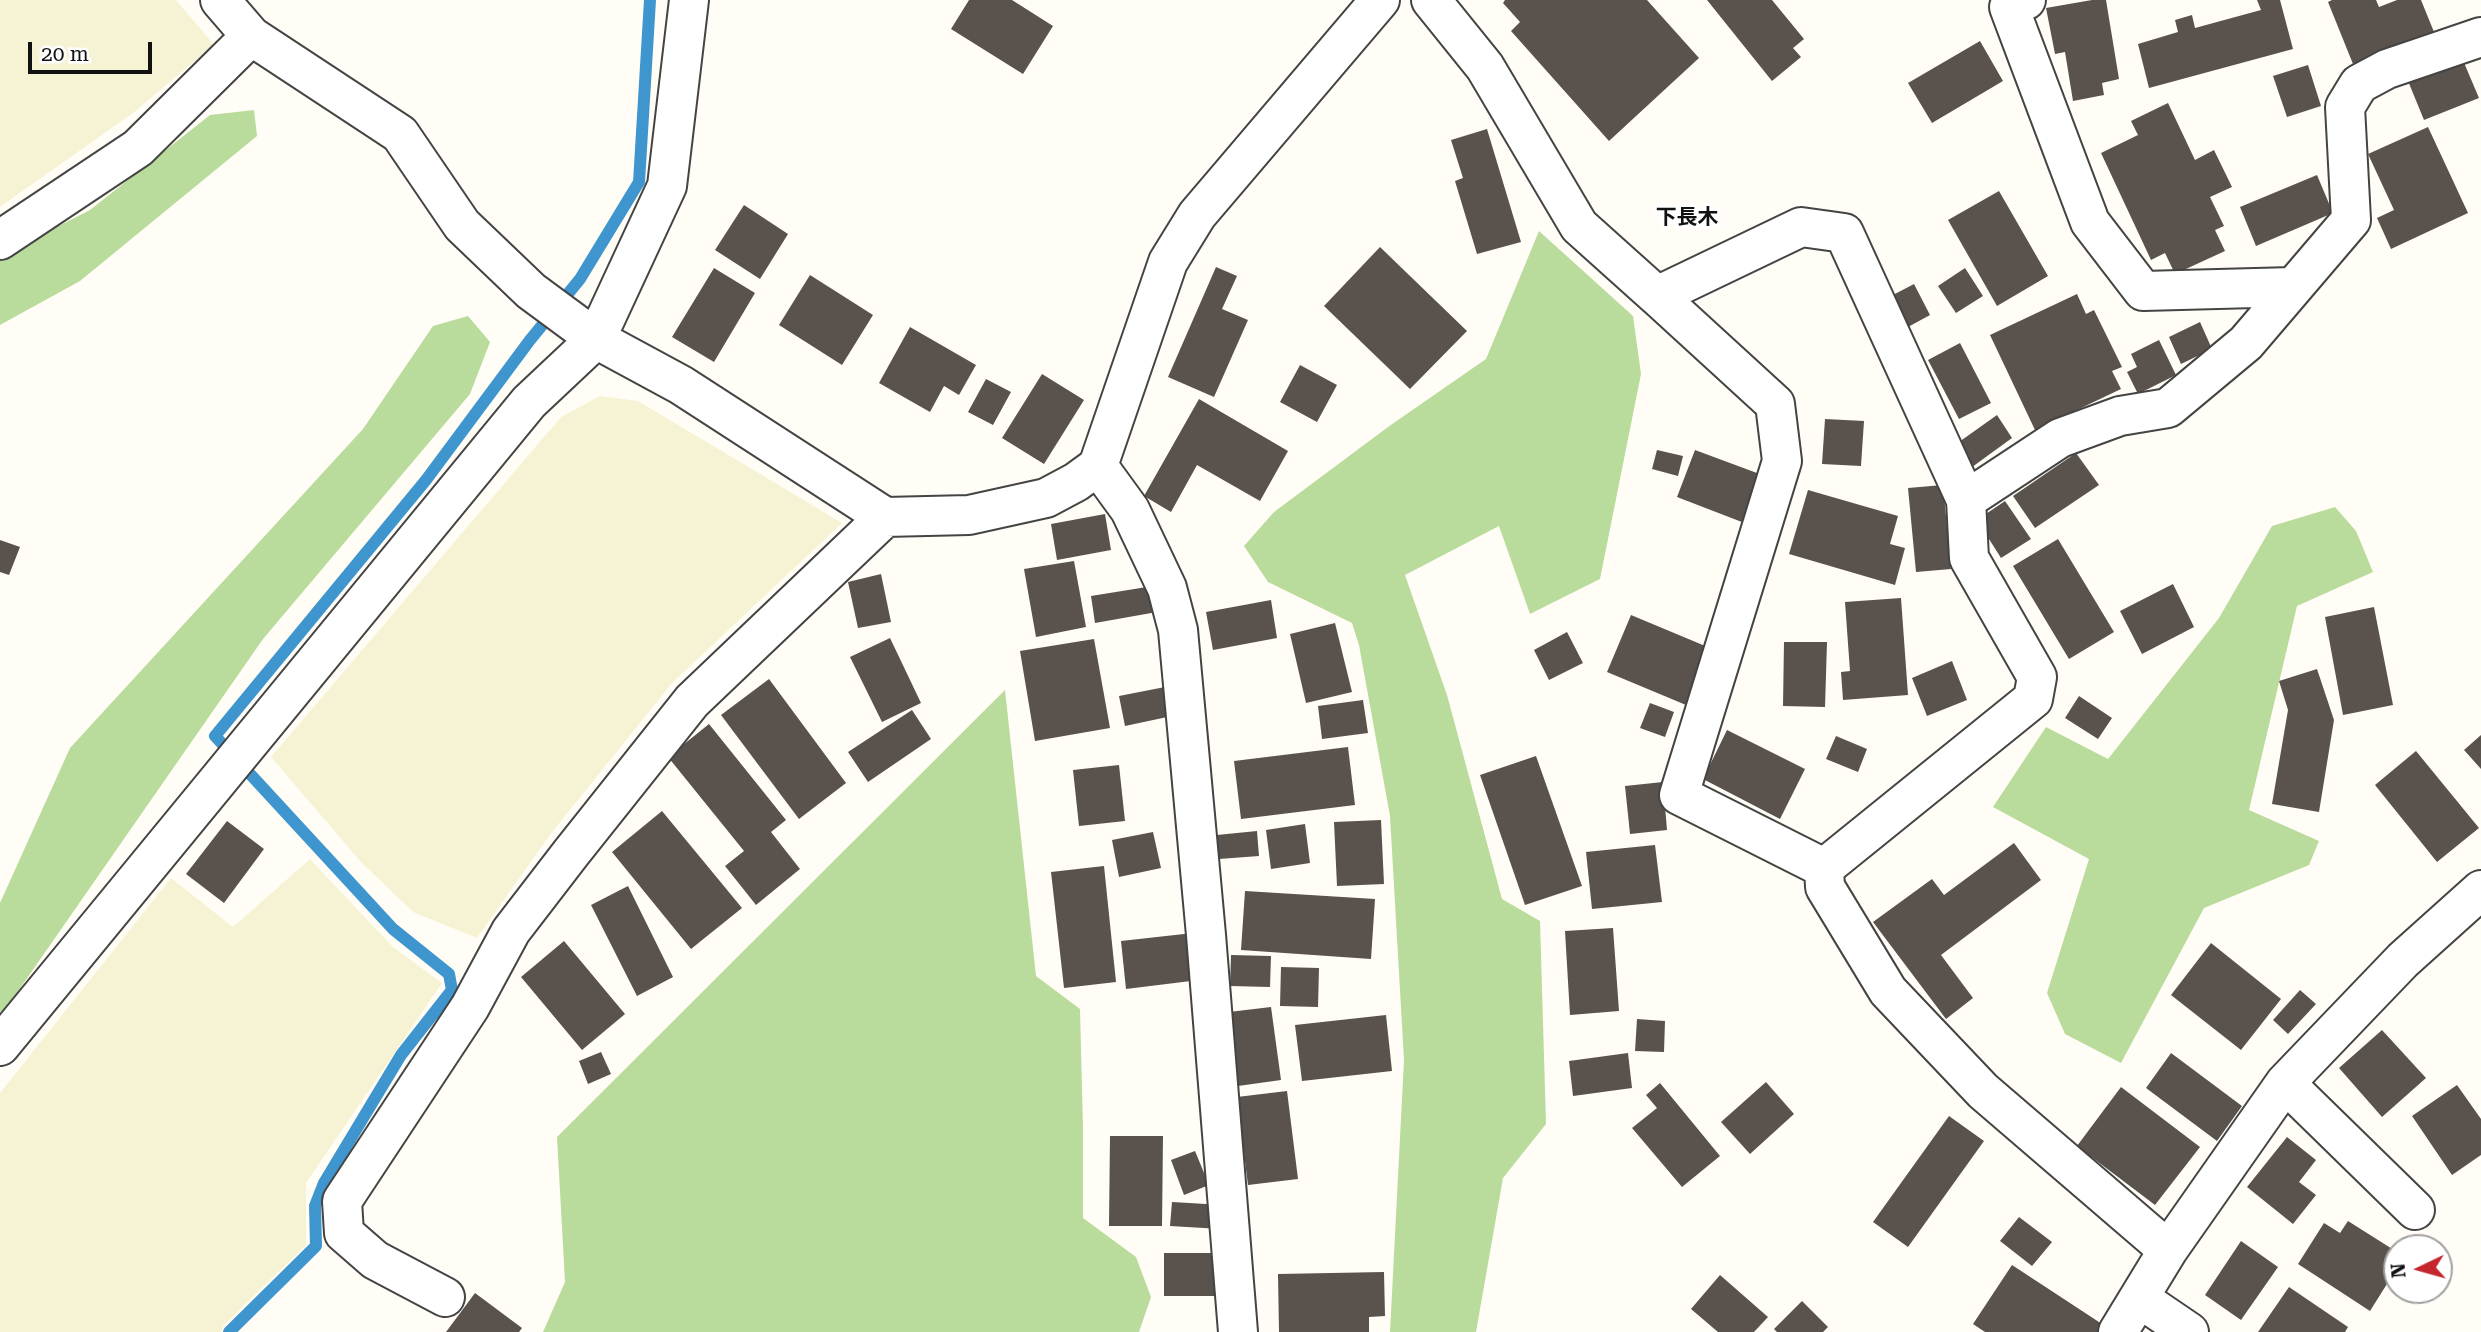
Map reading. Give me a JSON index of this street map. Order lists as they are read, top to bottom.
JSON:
{
  "districts": ["下長木"],
  "scale_bar": "20 m",
  "north": "left"
}
